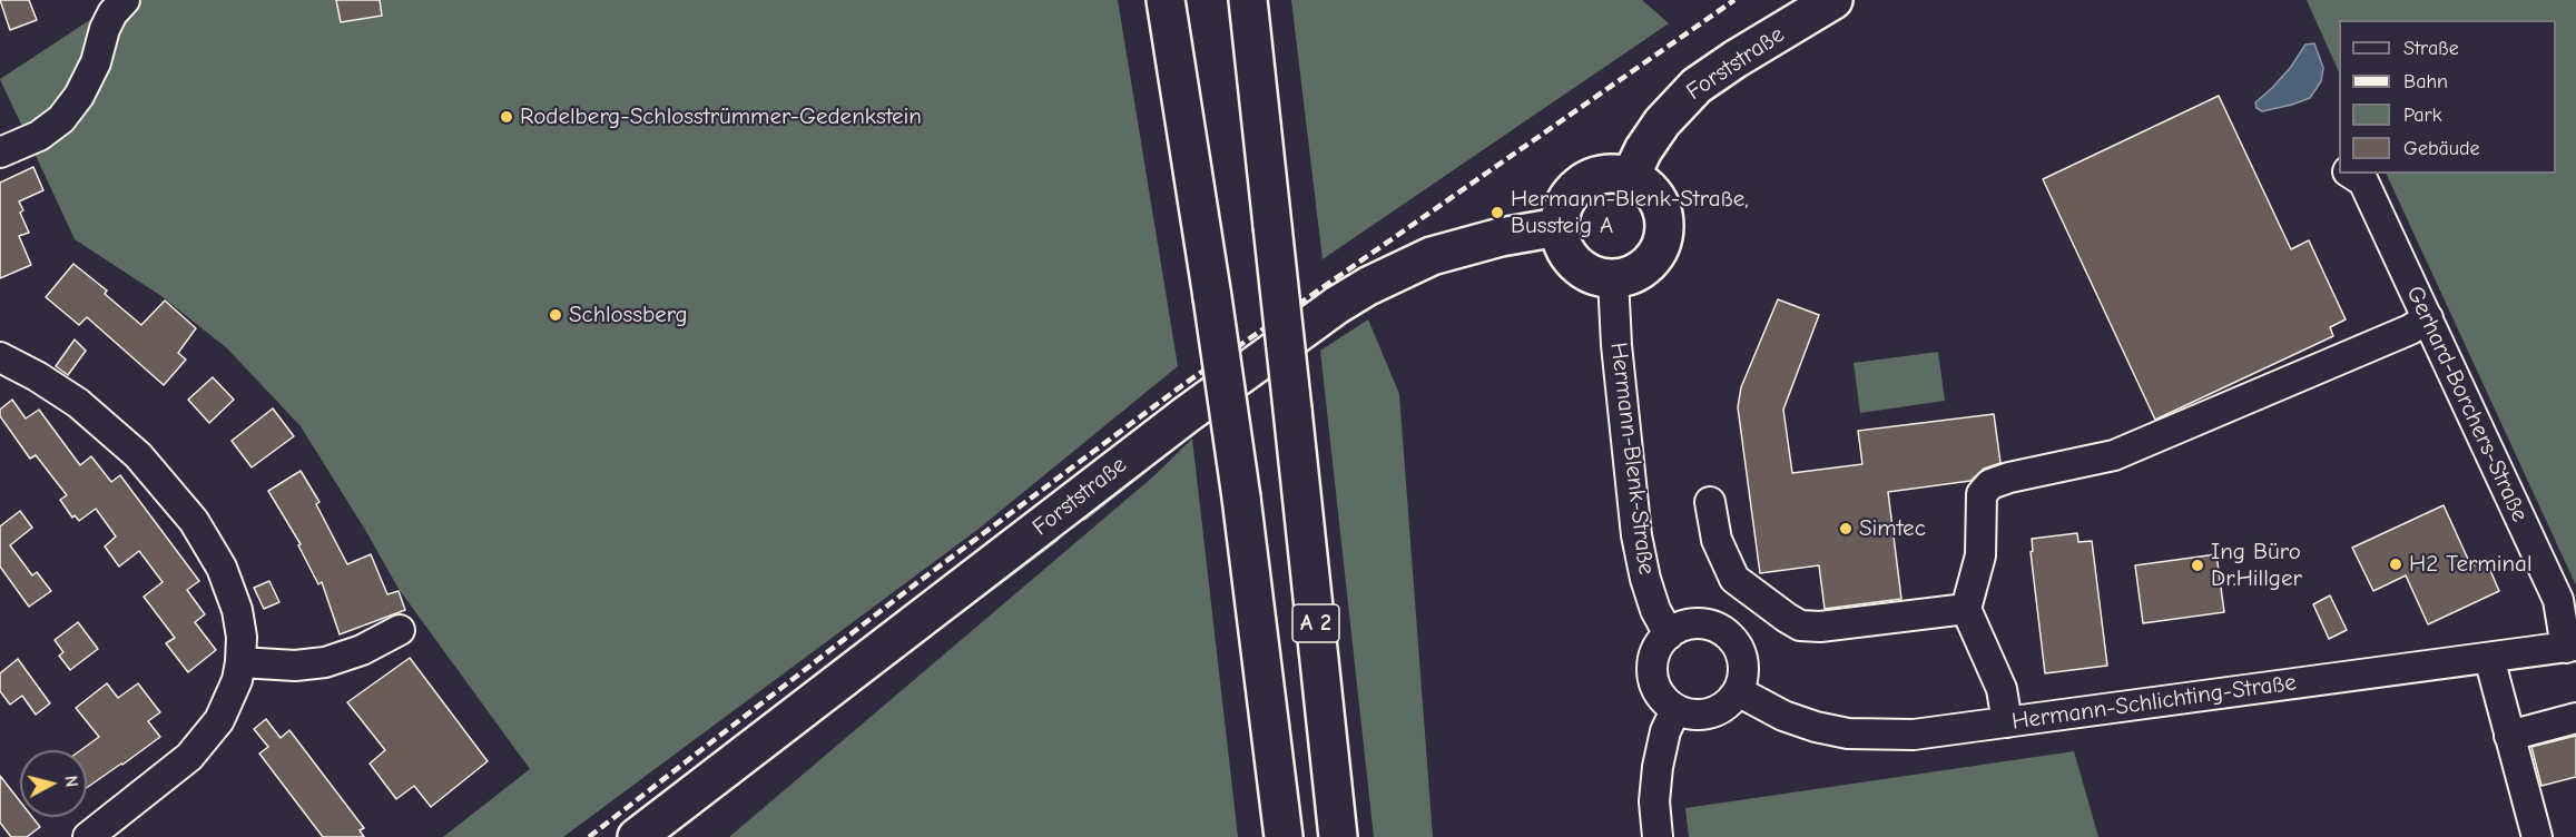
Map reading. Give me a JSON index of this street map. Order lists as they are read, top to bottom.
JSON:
{
  "streets": {
    "main road": ["Forststraße", "A 2"],
    "street": ["Gerhard-Borchers-Straße", "Hermann-Blenk-Straße", "Hermann-Schlichting-Straße"]
  },
  "crossings": [
    ["Forststraße", "Hermann-Blenk-Straße"],
    ["Gerhard-Borchers-Straße", "Hermann-Schlichting-Straße"],
    ["Hermann-Blenk-Straße", "Hermann-Schlichting-Straße"]
  ],
  "places": [
    "Rodelberg-Schlosstrümmer-Gedenkstein",
    "Hermann-Blenk-Straße, Bussteig A",
    "Schlossberg",
    "Simtec",
    "H2 Terminal",
    "Ing Büro Dr.Hillger"
  ],
  "legend": [
    "Straße",
    "Bahn",
    "Park",
    "Gebäude"
  ],
  "north": "right"
}
